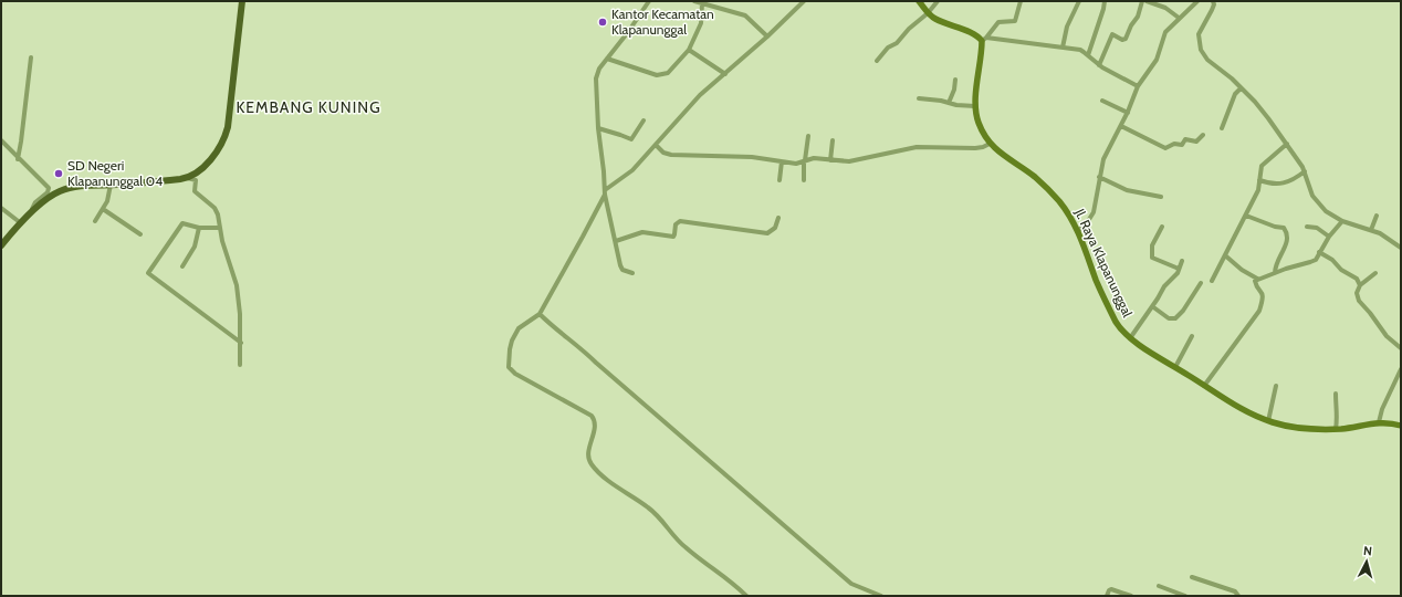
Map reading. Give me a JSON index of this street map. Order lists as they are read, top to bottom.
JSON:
{
  "streets": {
    "street": ["Jl. Raya Klapanunggal"]
  },
  "districts": ["KEMBANG KUNING"],
  "places": ["Kantor Kecamatan Klapanunggal", "SD Negeri Klapanunggal 04"],
  "north": "top"
}
